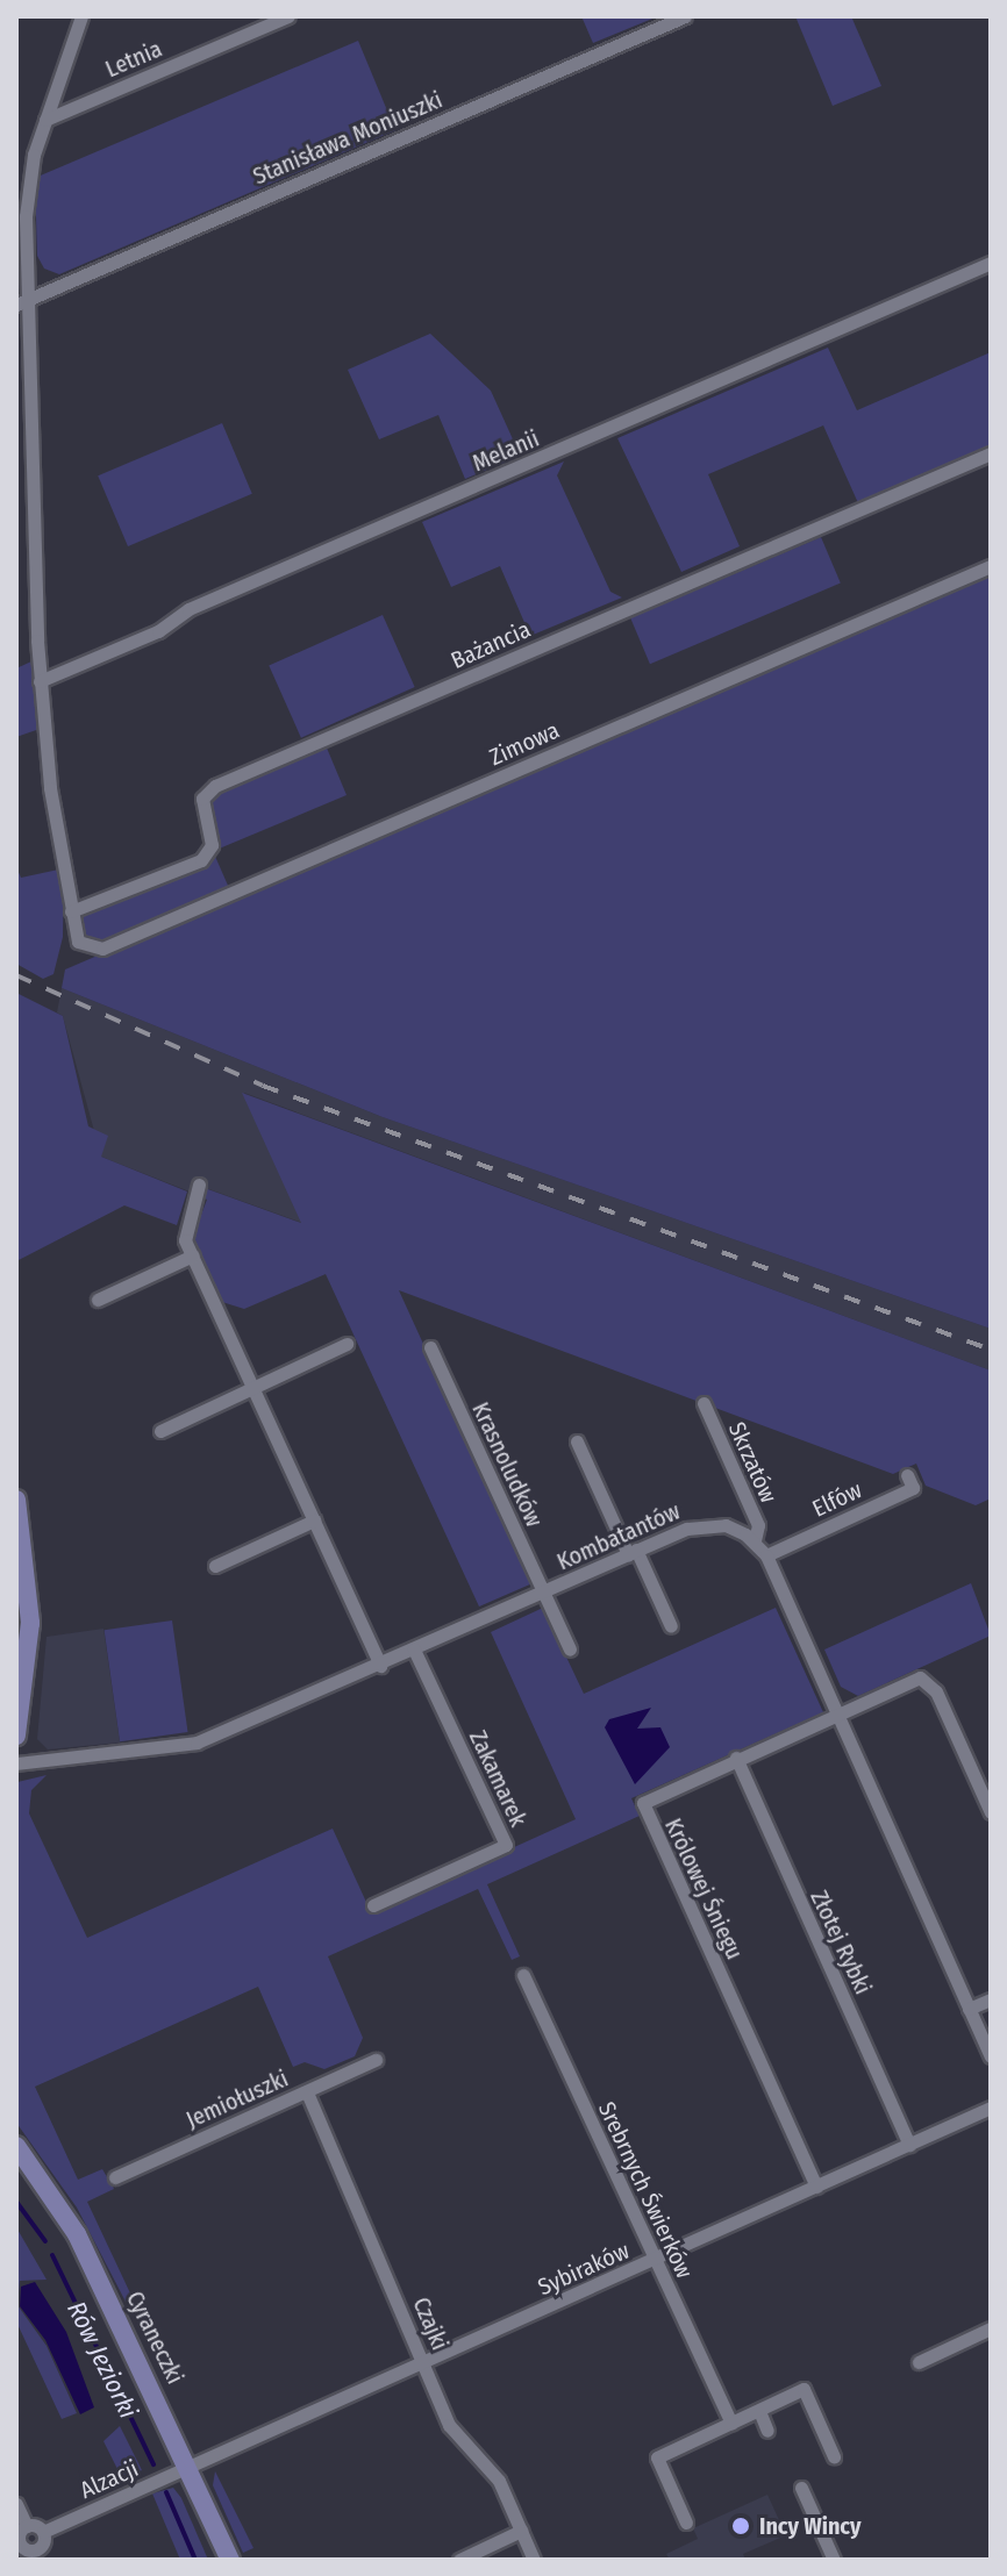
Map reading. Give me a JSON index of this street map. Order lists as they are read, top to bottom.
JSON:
{
  "streets": {
    "street": [
      "Letnia",
      "Stanisława Moniuszki",
      "Melanii",
      "Bażancia",
      "Zimowa",
      "Skrzatów",
      "Krasnoludków",
      "Elfów",
      "Kombatantów",
      "Zakamarek",
      "Królowej Śniegu",
      "Złotej Rybki",
      "Jemiołuszki",
      "Srebrnych Świerków",
      "Sybiraków",
      "Czajki",
      "Cyraneczki",
      "Alzacji"
    ]
  },
  "crossings": [
    ["Bażancia", "Zimowa"],
    ["Skrzatów", "Kombatantów"],
    ["Krasnoludków", "Kombatantów"],
    ["Kombatantów", "Zakamarek"],
    ["Królowej Śniegu", "Złotej Rybki"],
    ["Królowej Śniegu", "Sybiraków"],
    ["Złotej Rybki", "Sybiraków"],
    ["Jemiołuszki", "Czajki"],
    ["Srebrnych Świerków", "Sybiraków"],
    ["Sybiraków", "Czajki"],
    ["Sybiraków", "Cyraneczki"],
    ["Sybiraków", "Alzacji"],
    ["Cyraneczki", "Alzacji"]
  ],
  "water": ["Rów Jeziorki"],
  "places": ["Incy Wincy"]
}
